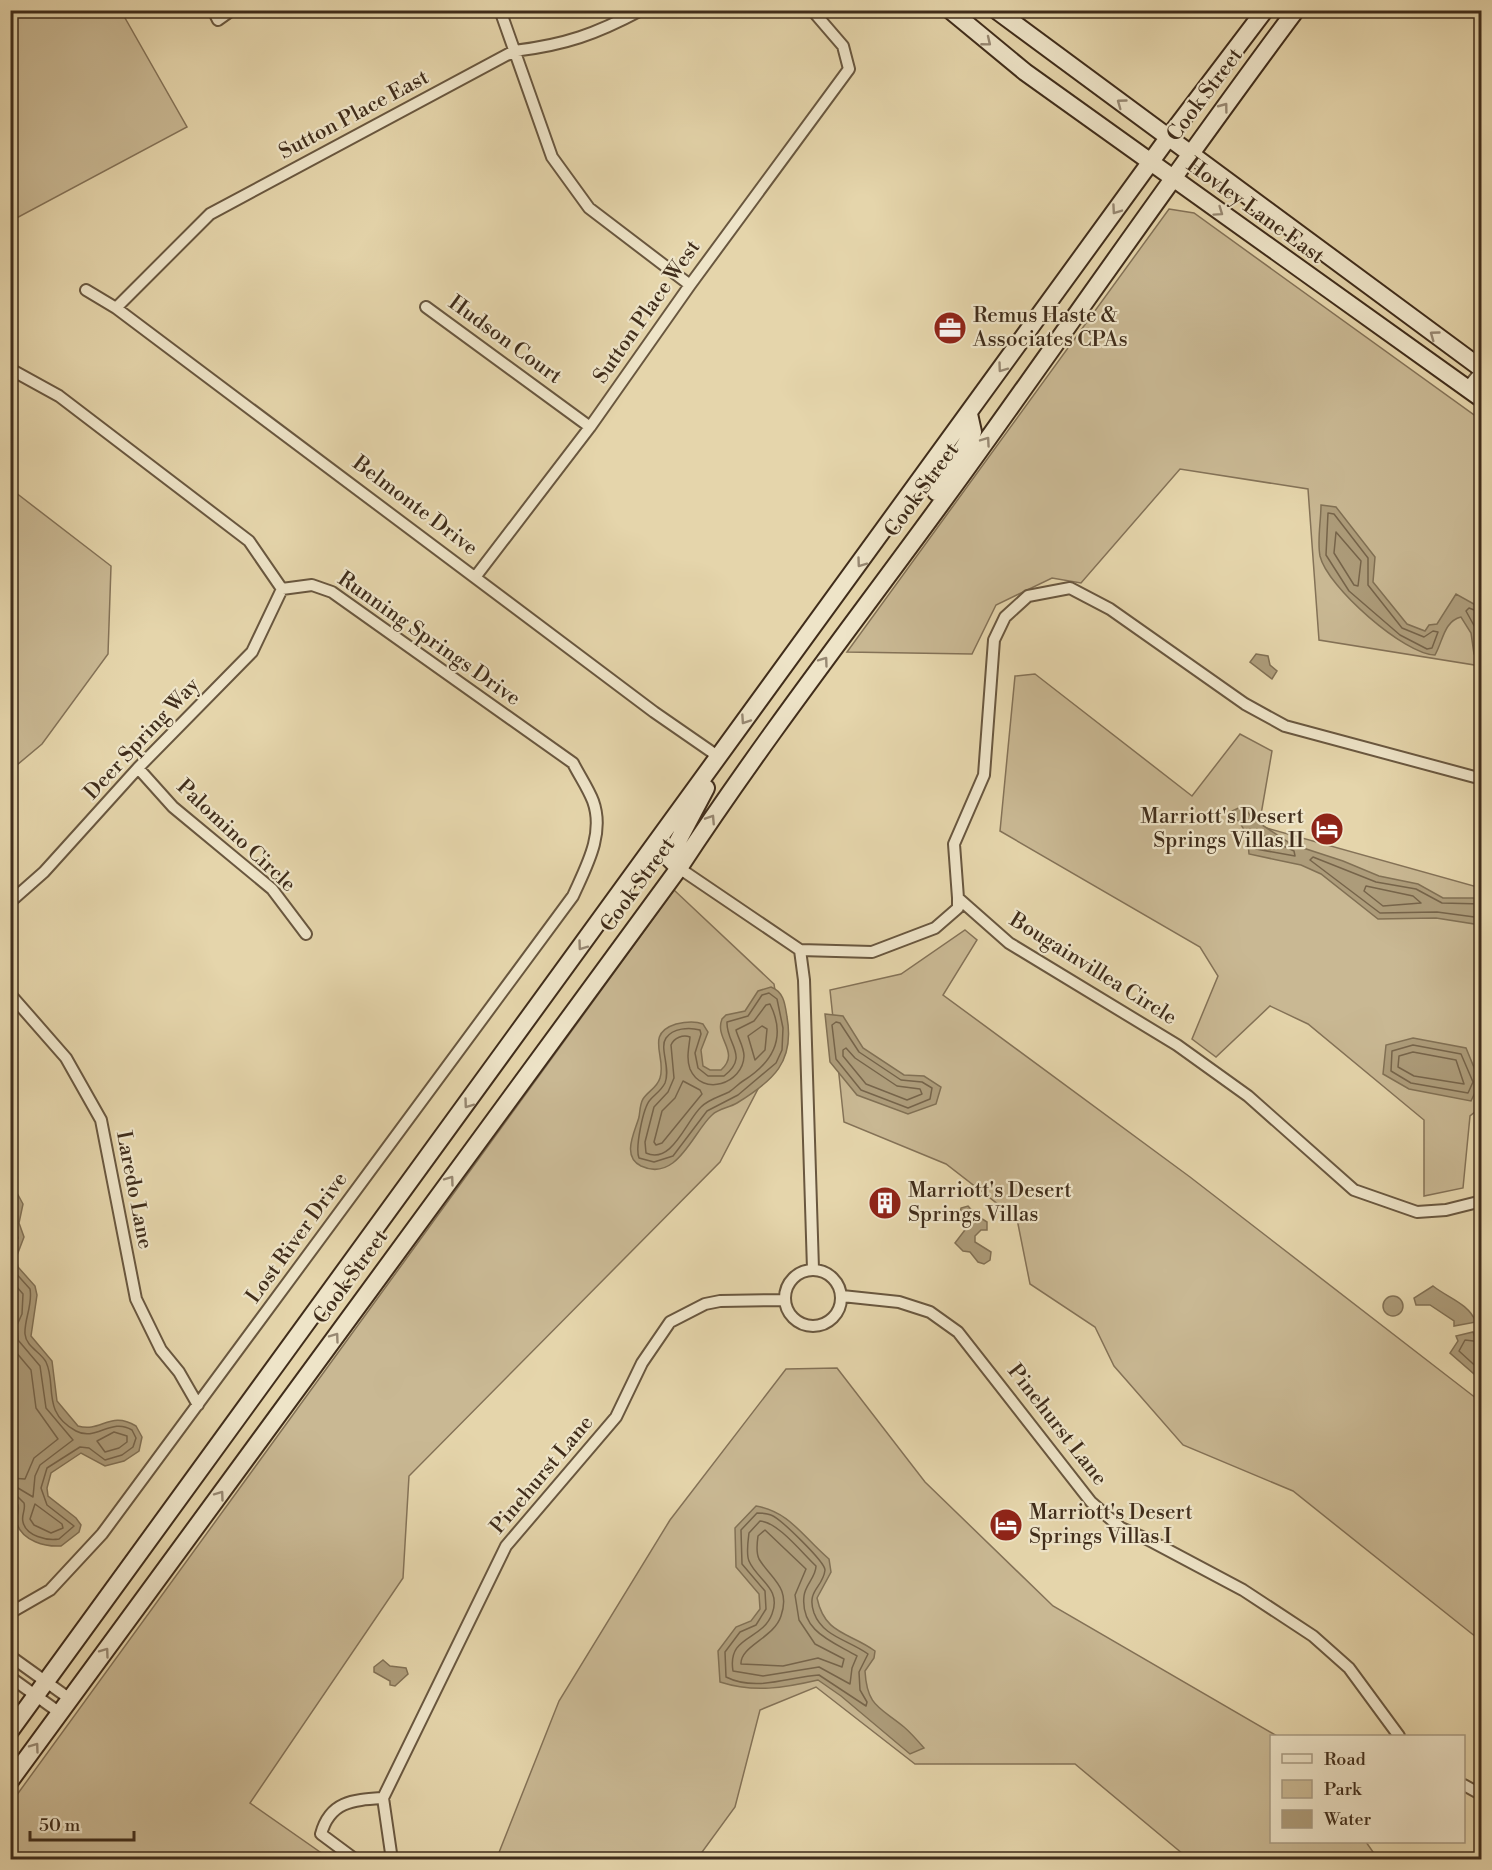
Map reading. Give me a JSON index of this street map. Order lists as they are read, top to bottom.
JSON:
{
  "streets": {
    "main road": ["Cook Street", "Hovley Lane East"],
    "street": [
      "Sutton Place East",
      "Sutton Place West",
      "Hudson Court",
      "Belmonte Drive",
      "Running Springs Drive",
      "Deer Spring Way",
      "Palomino Circle",
      "Bougainvillea Circle",
      "Laredo Lane",
      "Lost River Drive",
      "Pinehurst Lane"
    ]
  },
  "crossings": [
    ["Cook Street", "Hovley Lane East"],
    ["Cook Street", "Belmonte Drive"],
    ["Sutton Place East", "Belmonte Drive"],
    ["Sutton Place West", "Hudson Court"],
    ["Sutton Place West", "Belmonte Drive"],
    ["Running Springs Drive", "Deer Spring Way"],
    ["Running Springs Drive", "Lost River Drive"],
    ["Deer Spring Way", "Palomino Circle"],
    ["Laredo Lane", "Lost River Drive"]
  ],
  "places": {
    "office": ["Remus Haste & Associates CPAs"],
    "hotel": ["Marriott's Desert Springs Villas II", "Marriott's Desert Springs Villas I"],
    "building": ["Marriott's Desert Springs Villas"]
  },
  "legend": ["Road", "Park", "Water"],
  "scale_bar": "50 m"
}
